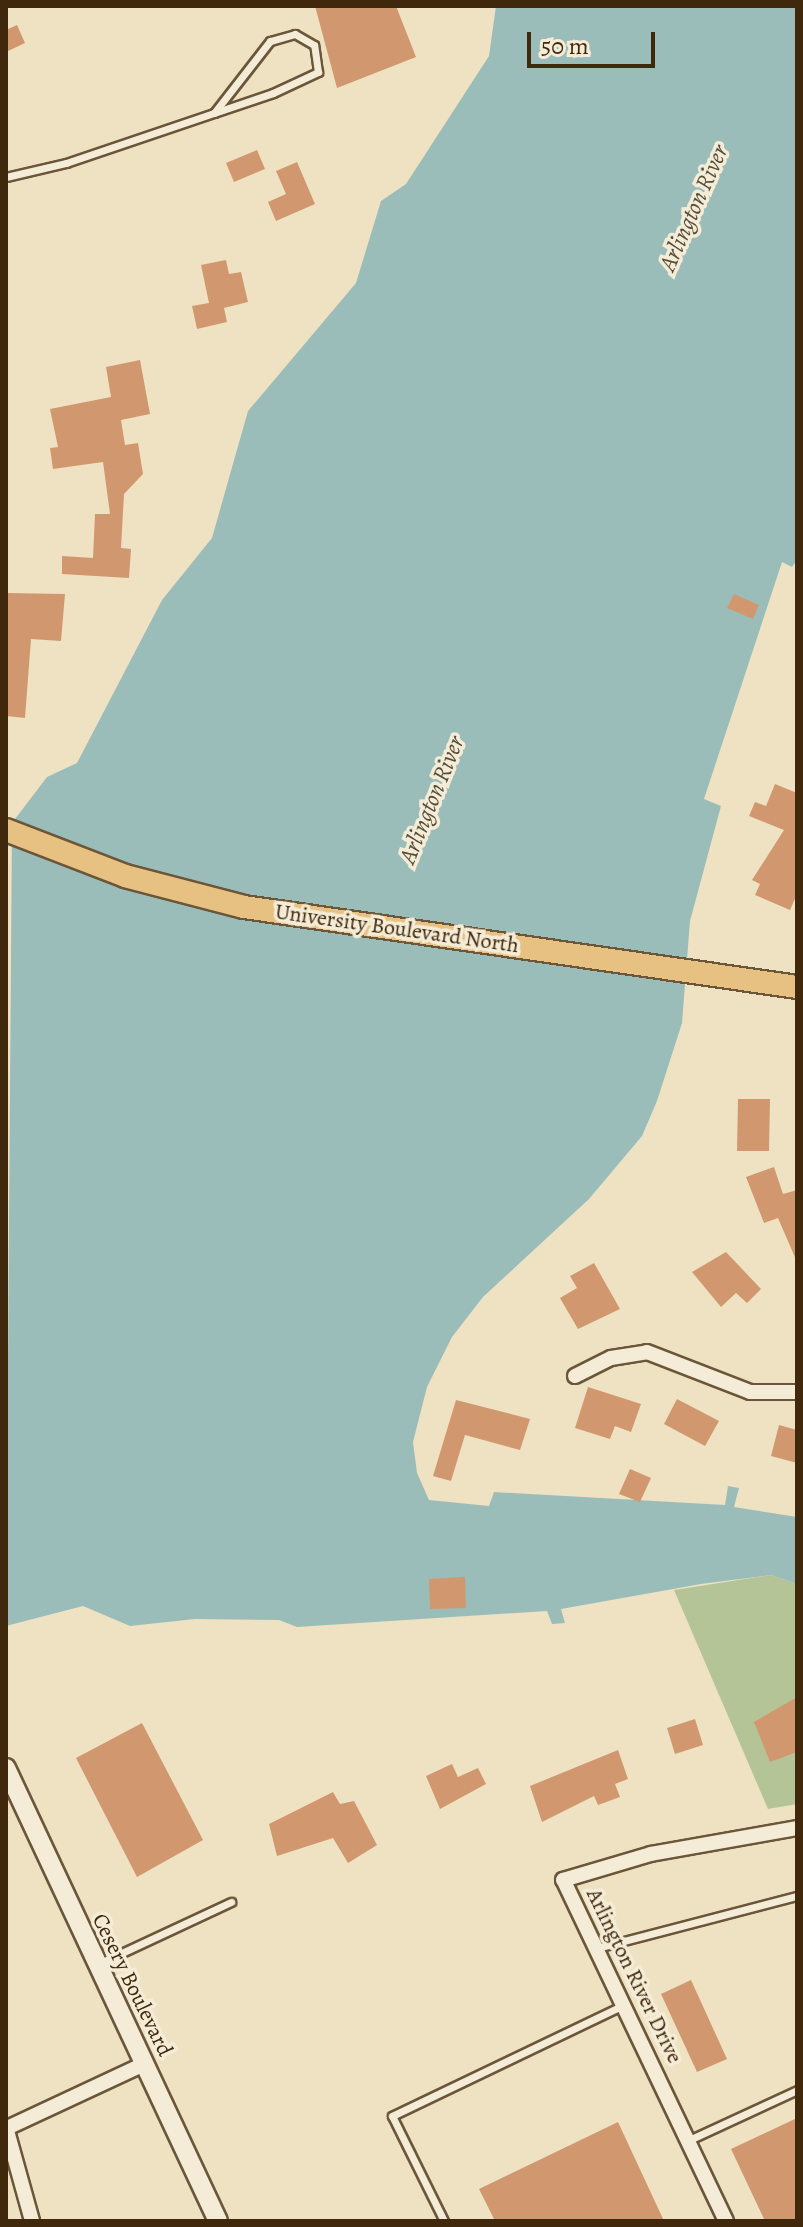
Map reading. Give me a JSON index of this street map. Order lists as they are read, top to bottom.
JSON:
{
  "streets": {
    "main road": ["University Boulevard North", "Cesery Boulevard"],
    "street": ["Arlington River Drive"]
  },
  "water": ["Arlington River"],
  "scale_bar": "50 m"
}
